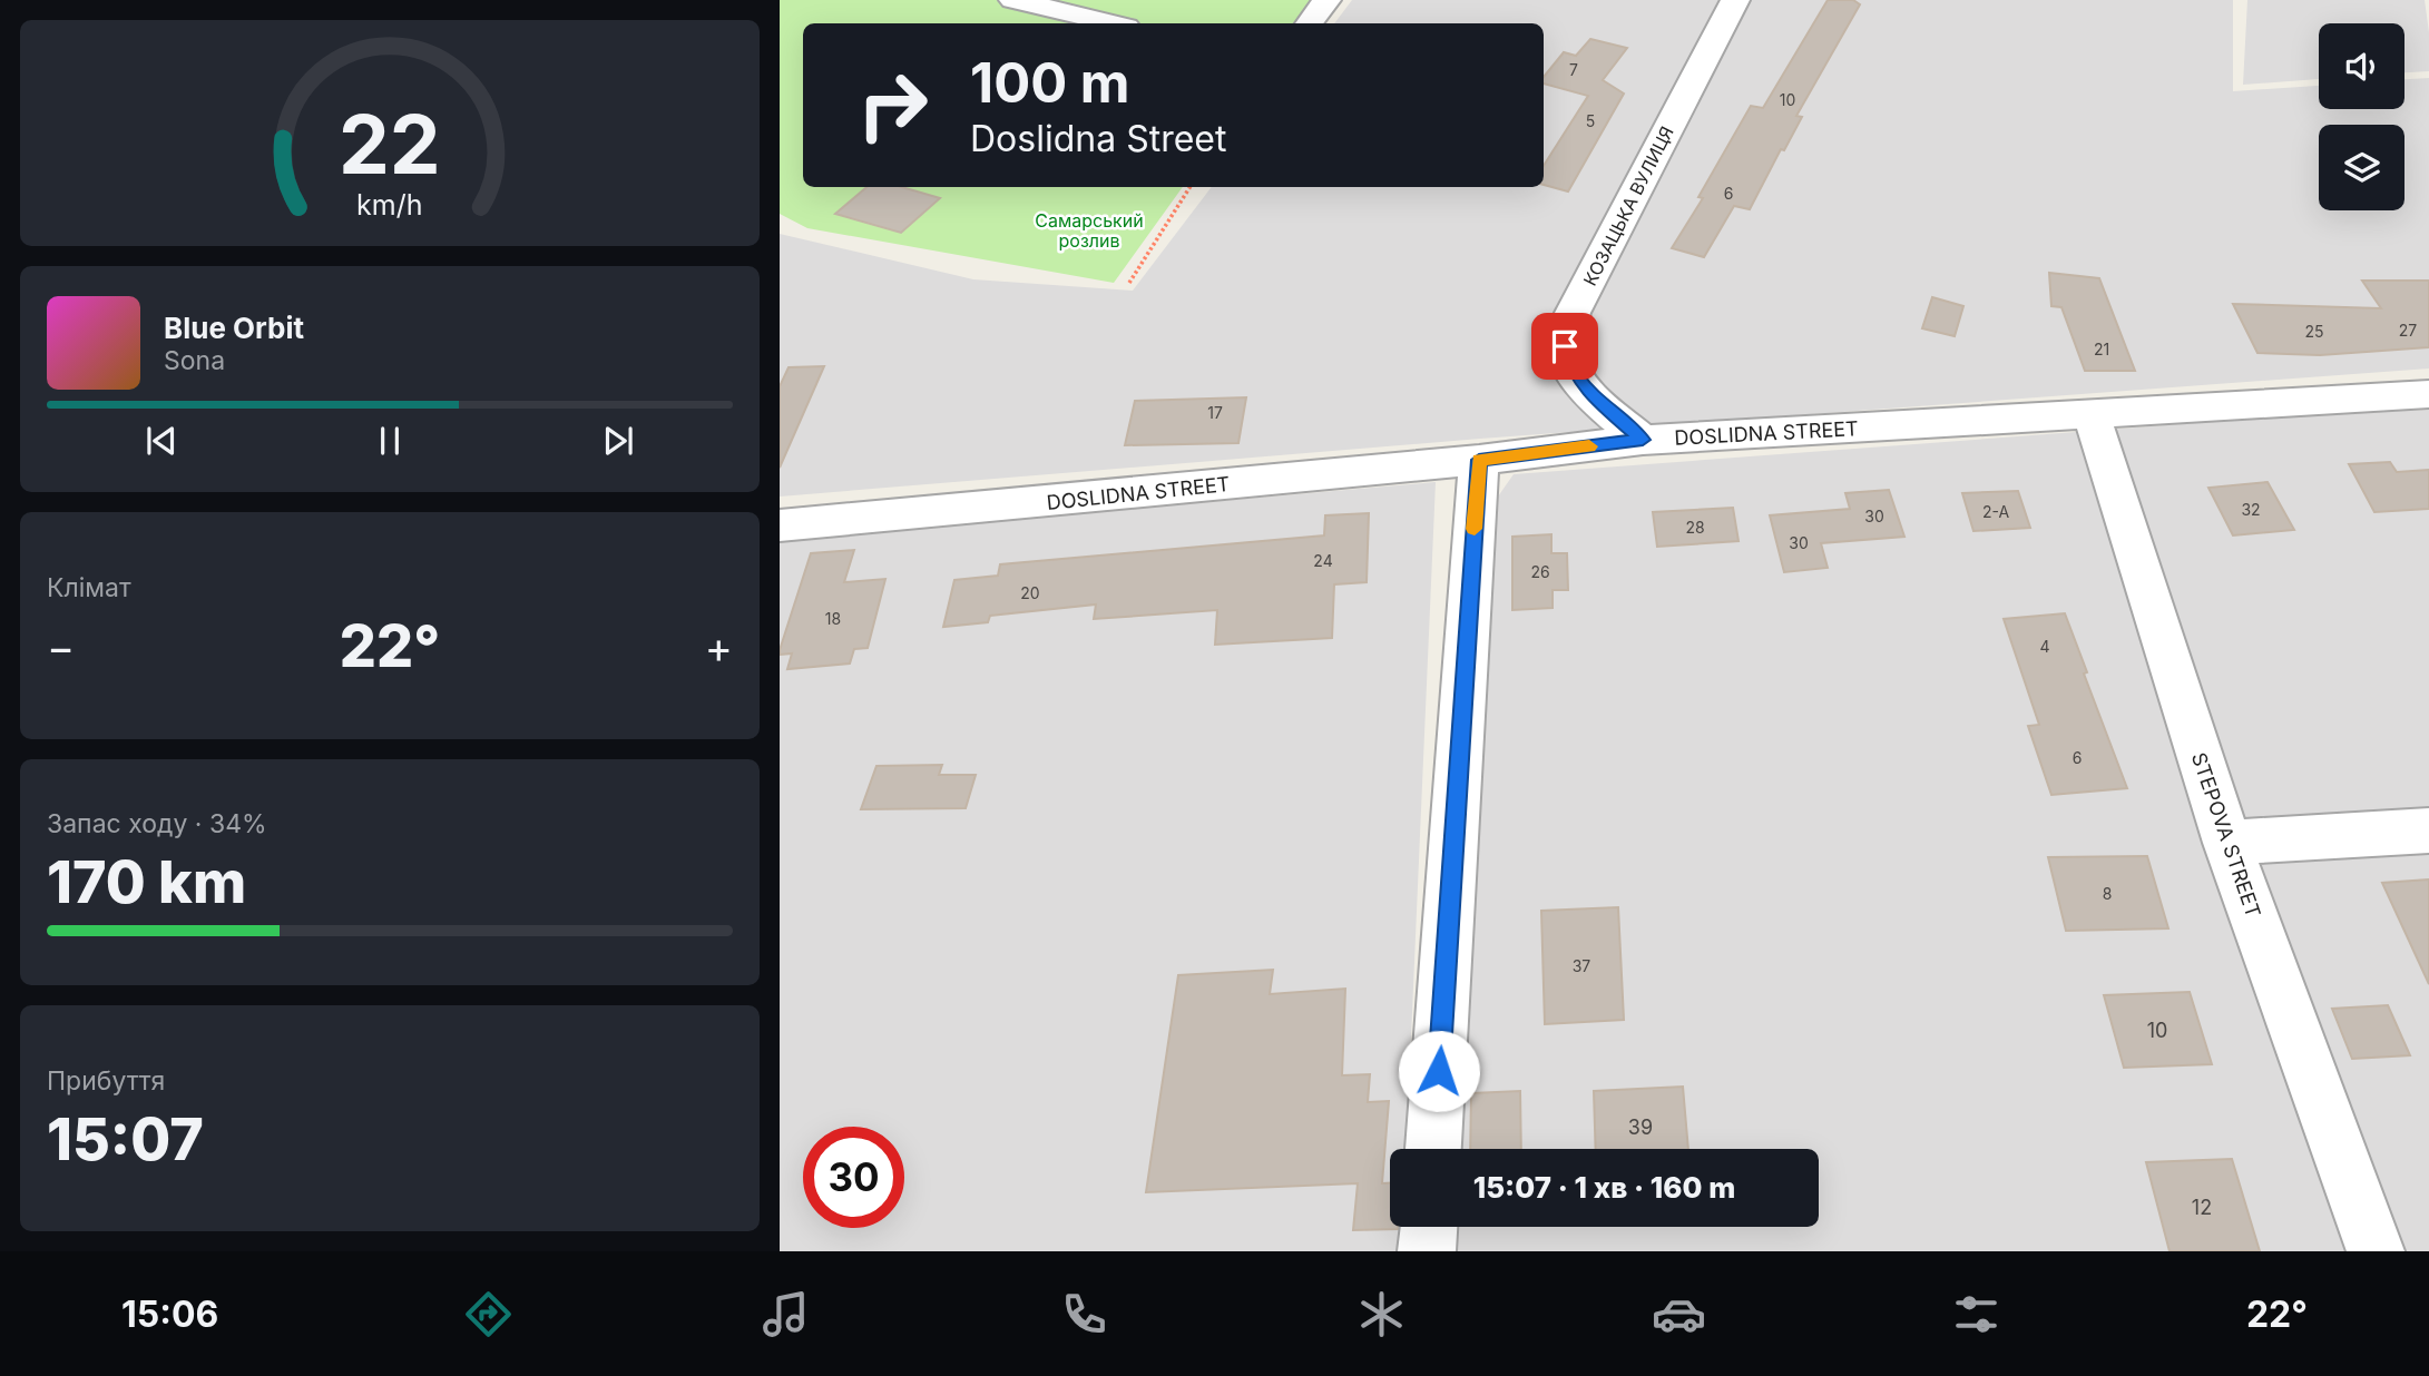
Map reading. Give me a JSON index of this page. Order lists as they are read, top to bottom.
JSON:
{
  "streets": {
    "street": ["КОЗАЦЬКА ВУЛИЦЯ", "DOSLIDNA STREET", "STEPOVA STREET"]
  },
  "crossings": [
    ["КОЗАЦЬКА ВУЛИЦЯ", "DOSLIDNA STREET"],
    ["DOSLIDNA STREET", "STEPOVA STREET"]
  ],
  "parks": ["Самарський розлив"],
  "house_numbers": [
    "7",
    "10",
    "5",
    "6",
    "27",
    "25",
    "21",
    "17",
    "32",
    "2-А",
    "30",
    "28",
    "30",
    "24",
    "26",
    "20",
    "18",
    "4",
    "6",
    "8",
    "37",
    "10",
    "39",
    "12"
  ],
  "page": {
    "turn": ["100 m", "Doslidna Street"],
    "song": ["Blue Orbit", "Sona"],
    "tile": [
      "Клімат",
      ["Запас ходу · 34%", "170 km"],
      ["Прибуття", "15:07"]
    ],
    "heat": ["−", "22°", "+"],
    "limit": "30",
    "trip": "15:07 · 1 хв · 160 m",
    "tabs": ["15:06", "22°"],
    "gauge": ["22", "km/h"]
  }
}
